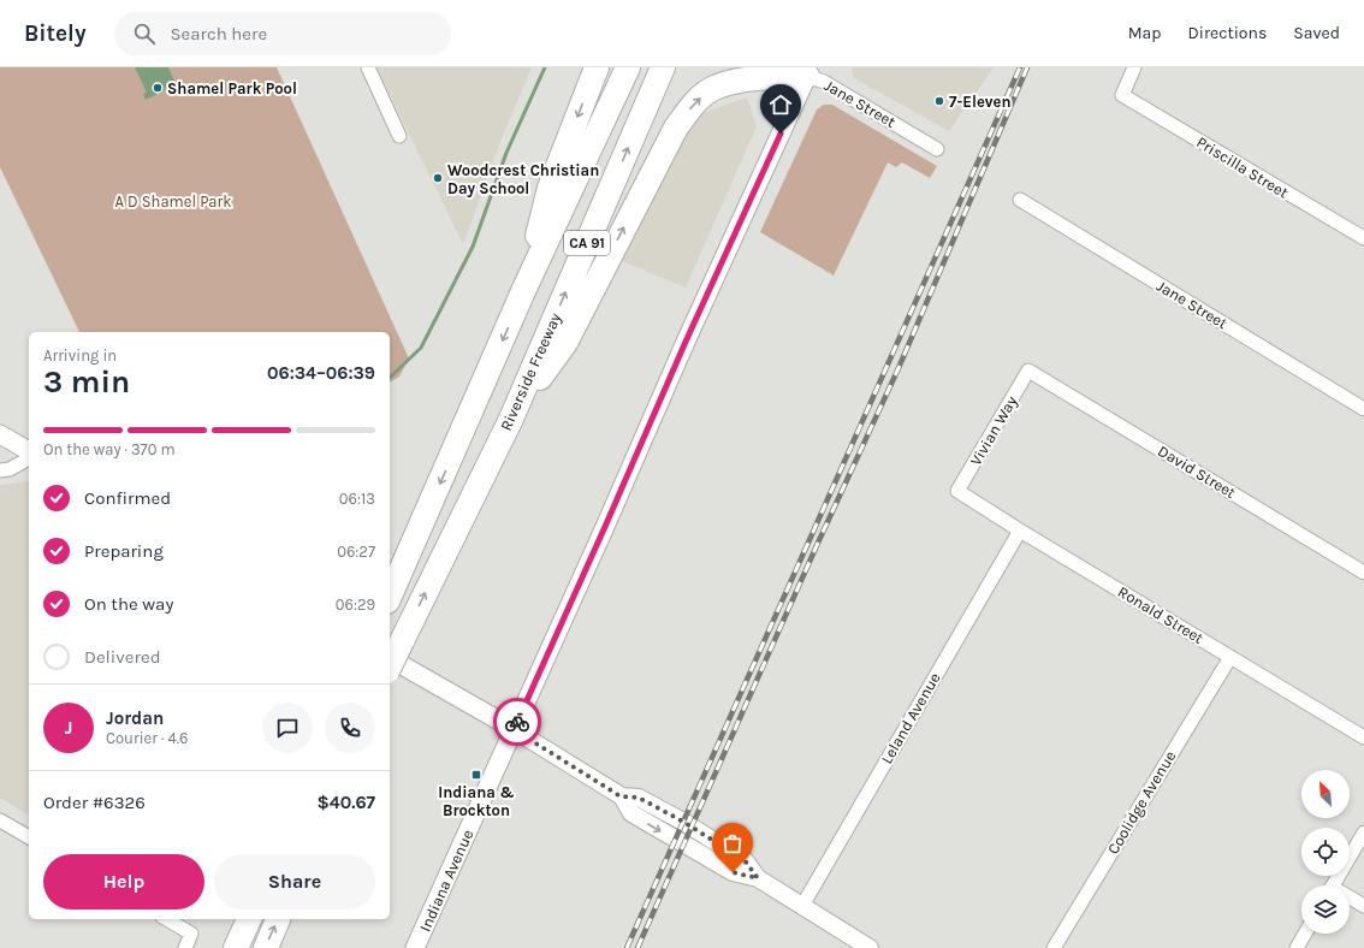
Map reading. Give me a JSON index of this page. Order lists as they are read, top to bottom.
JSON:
{
  "streets": {
    "highway": ["CA 91", "Riverside Freeway"],
    "main road": ["Indiana Avenue"],
    "street": [
      "Jane Street",
      "Priscilla Street",
      "Vivian Way",
      "David Street",
      "Ronald Street",
      "Leland Avenue",
      "Coolidge Avenue"
    ]
  },
  "crossings": [
    ["Jane Street", "Indiana Avenue"],
    ["Vivian Way", "David Street"],
    ["Vivian Way", "Ronald Street"],
    ["Ronald Street", "Leland Avenue"],
    ["Ronald Street", "Coolidge Avenue"]
  ],
  "parks": ["A D Shamel Park"],
  "places": {
    "other": ["Shamel Park Pool", "7-Eleven", "Woodcrest Christian Day School"],
    "transit": ["Indiana & Brockton"]
  },
  "north": "top left",
  "page": {
    "header": "Bitely",
    "search": "Search here",
    "nav": ["Map", "Directions", "Saved"],
    "heading": ["3 min", "Arriving in", "06:34–06:39"],
    "panel": [
      "Jordan",
      "Courier · 4.6",
      "Order #6326",
      "$40.67"
    ],
    "bar": "On the way · 370 m",
    "list": [
      ["Confirmed", "06:13"],
      ["Preparing", "06:27"],
      ["On the way", "06:29"],
      "Delivered"
    ],
    "round": "J",
    "buttons": ["Help", "Share"]
  }
}
